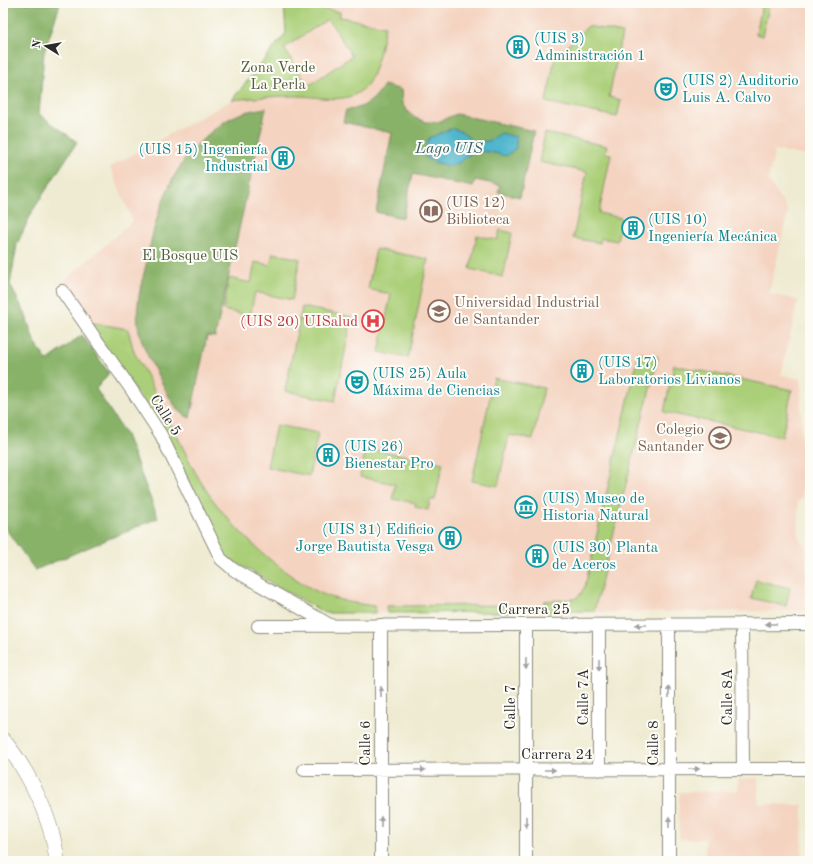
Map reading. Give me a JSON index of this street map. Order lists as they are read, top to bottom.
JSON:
{
  "streets": {
    "street": [
      "Calle 5",
      "Carrera 25",
      "Calle 7A",
      "Calle 8A",
      "Calle 7",
      "Calle 6",
      "Calle 8",
      "Carrera 24"
    ]
  },
  "crossings": [
    ["Calle 5", "Carrera 25"],
    ["Carrera 25", "Calle 7A"],
    ["Carrera 25", "Calle 8A"],
    ["Carrera 25", "Calle 7"],
    ["Carrera 25", "Calle 6"],
    ["Carrera 25", "Calle 8"],
    ["Calle 7A", "Carrera 24"],
    ["Calle 8A", "Carrera 24"],
    ["Calle 7", "Carrera 24"],
    ["Calle 6", "Carrera 24"],
    ["Calle 8", "Carrera 24"]
  ],
  "one_way": [
    "Calle 7A",
    "Calle 7",
    "Calle 6",
    "Calle 8",
    "Carrera 24"
  ],
  "water": ["Lago UIS"],
  "parks": ["Zona Verde La Perla", "El Bosque UIS"],
  "places": {
    "building": [
      "(UIS 3) Administración 1",
      "(UIS 15) Ingeniería Industrial",
      "(UIS 10) Ingeniería Mecánica",
      "(UIS 17) Laboratorios Livianos",
      "(UIS 26) Bienestar Pro",
      "(UIS 31) Edificio Jorge Bautista Vesga",
      "(UIS 30) Planta de Aceros"
    ],
    "theatre": ["(UIS 2) Auditorio Luis A. Calvo", "(UIS 25) Aula Máxima de Ciencias"],
    "library": ["(UIS 12) Biblioteca"],
    "school or university": ["Universidad Industrial de Santander", "Colegio Santander"],
    "hospital": ["(UIS 20) UISalud"],
    "museum": ["(UIS) Museo de Historia Natural"]
  },
  "north": "left"
}
